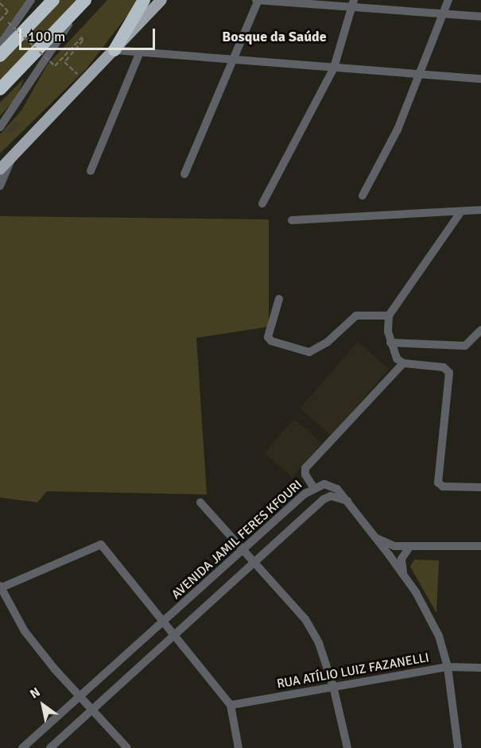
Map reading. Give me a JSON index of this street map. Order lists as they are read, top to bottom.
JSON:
{
  "streets": {
    "street": ["AVENIDA JAMIL FERES KFOURI", "RUA ATÍLIO LUIZ FAZANELLI"]
  },
  "districts": ["Bosque da Saúde"],
  "scale_bar": "100 m",
  "north": "top left"
}
